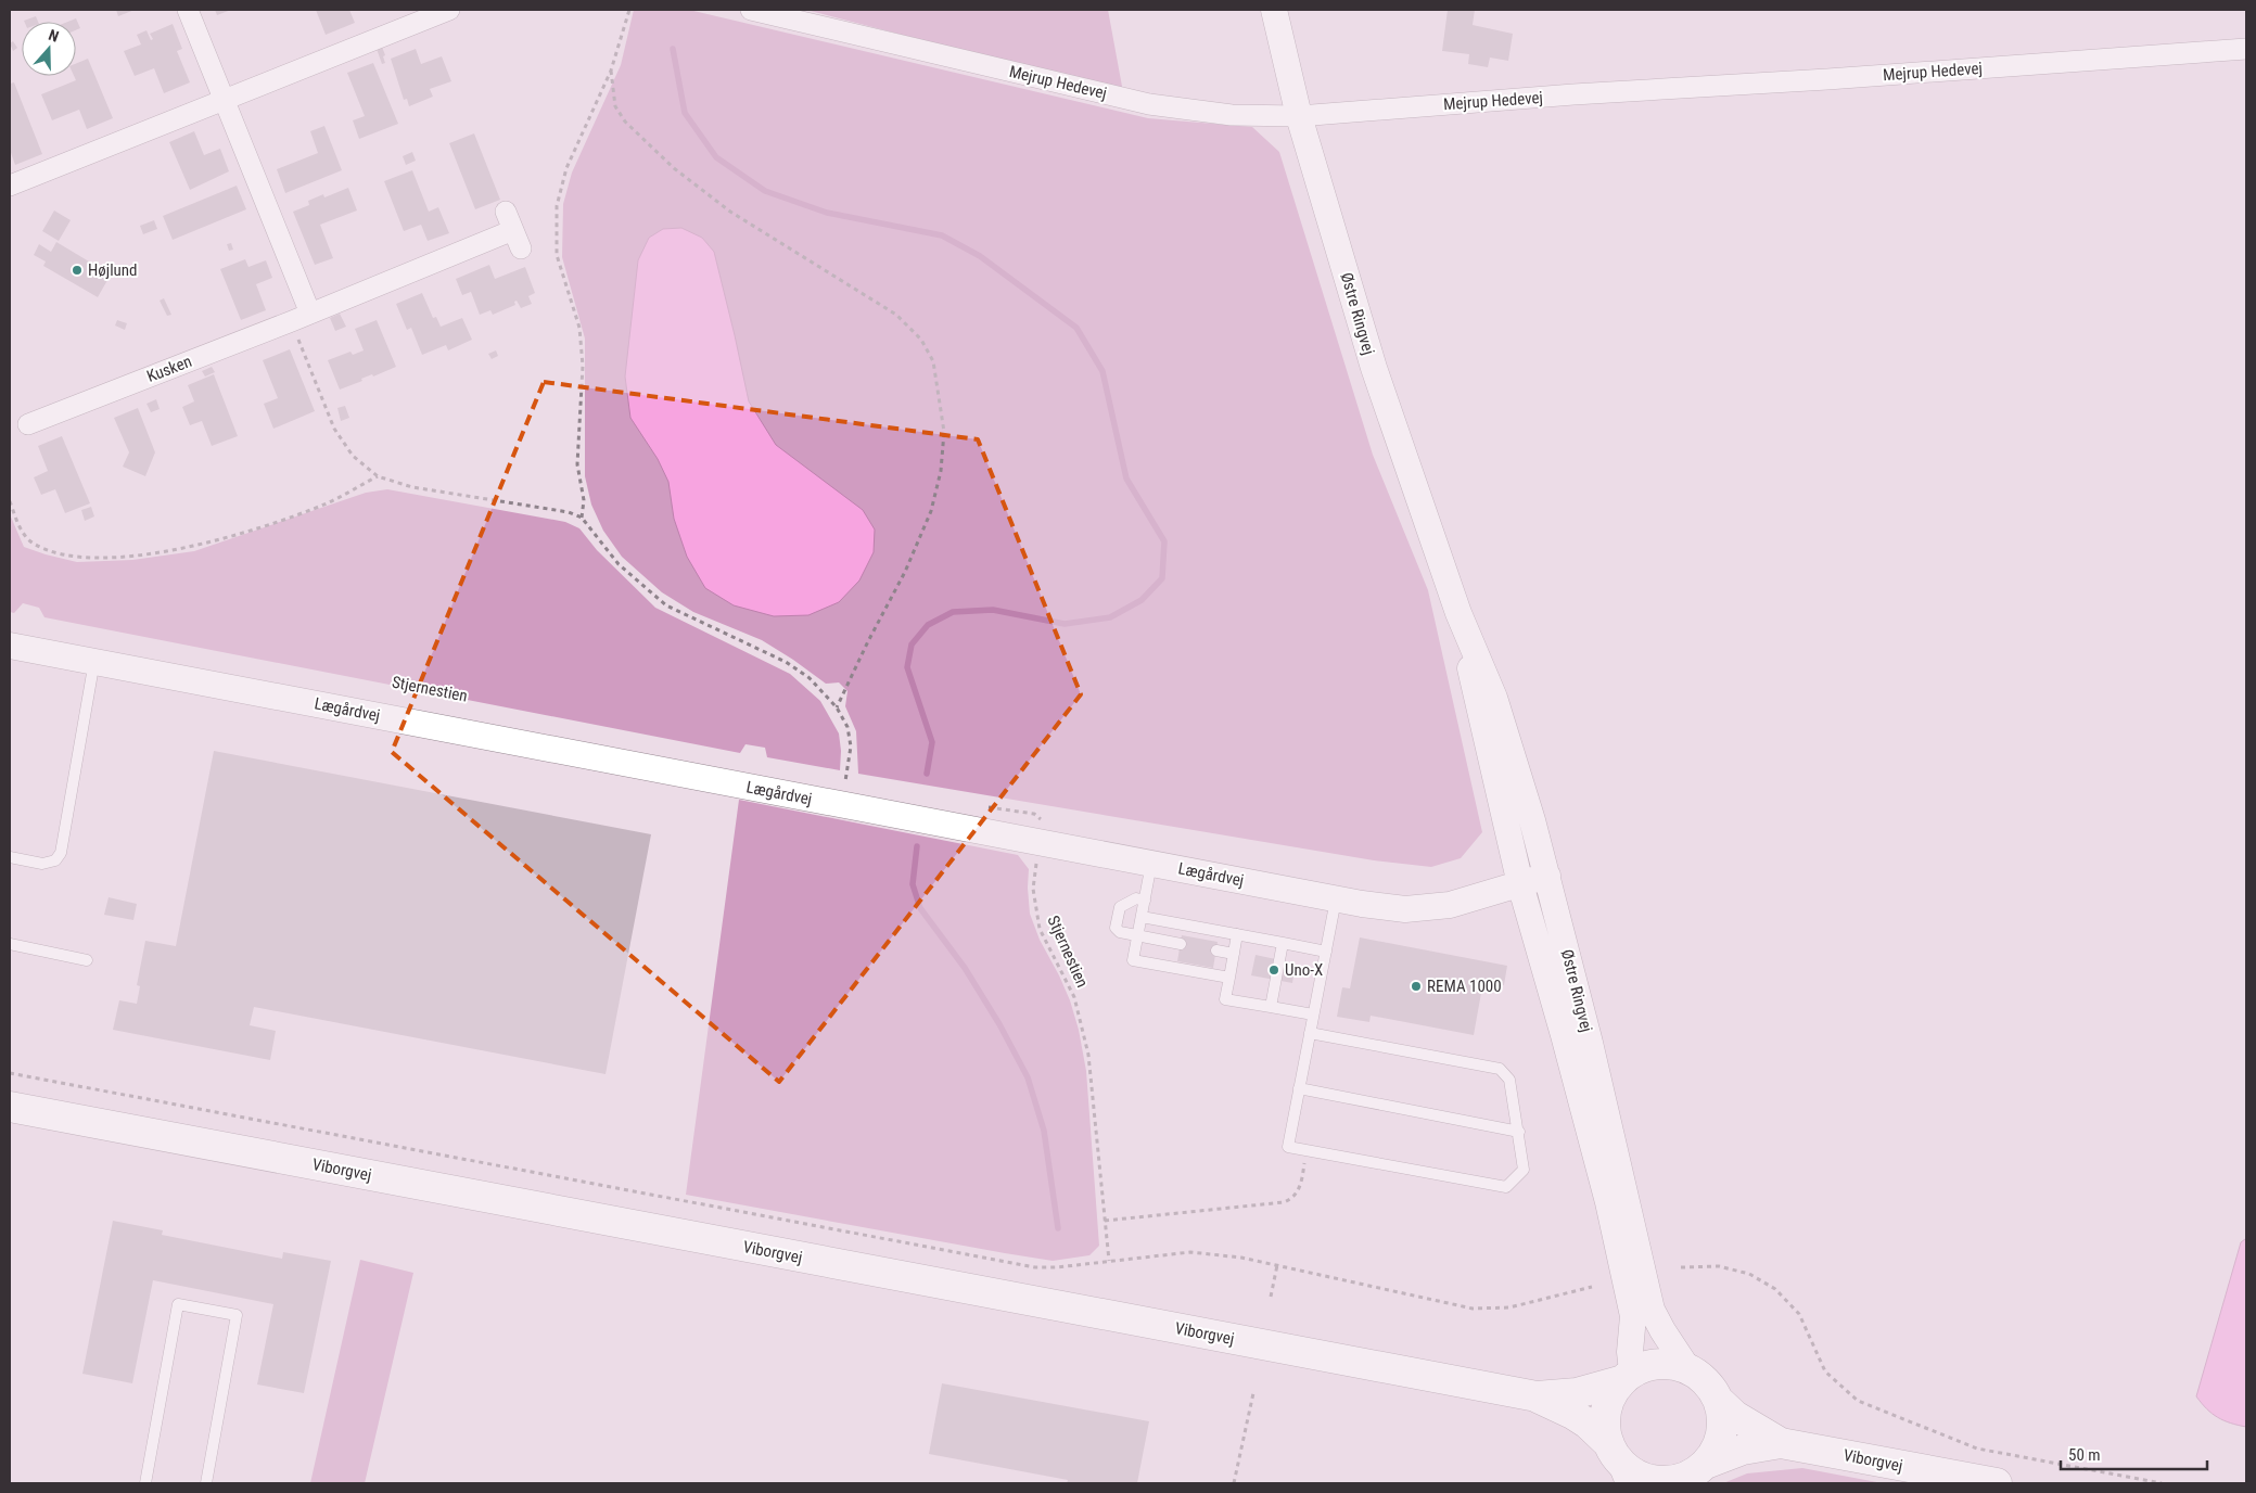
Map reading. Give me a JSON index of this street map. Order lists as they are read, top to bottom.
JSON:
{
  "streets": {
    "main road": ["Viborgvej"],
    "street": [
      "Mejrup Hedevej",
      "Østre Ringvej",
      "Kusken",
      "Lægårdvej"
    ],
    "path": ["Stjernestien"]
  },
  "crossings": [
    ["Mejrup Hedevej", "Østre Ringvej"],
    ["Østre Ringvej", "Lægårdvej"],
    ["Østre Ringvej", "Viborgvej"],
    ["Stjernestien", "Lægårdvej"]
  ],
  "places": ["Højlund", "Uno-X", "REMA 1000"],
  "scale_bar": "50 m",
  "north": "top"
}
